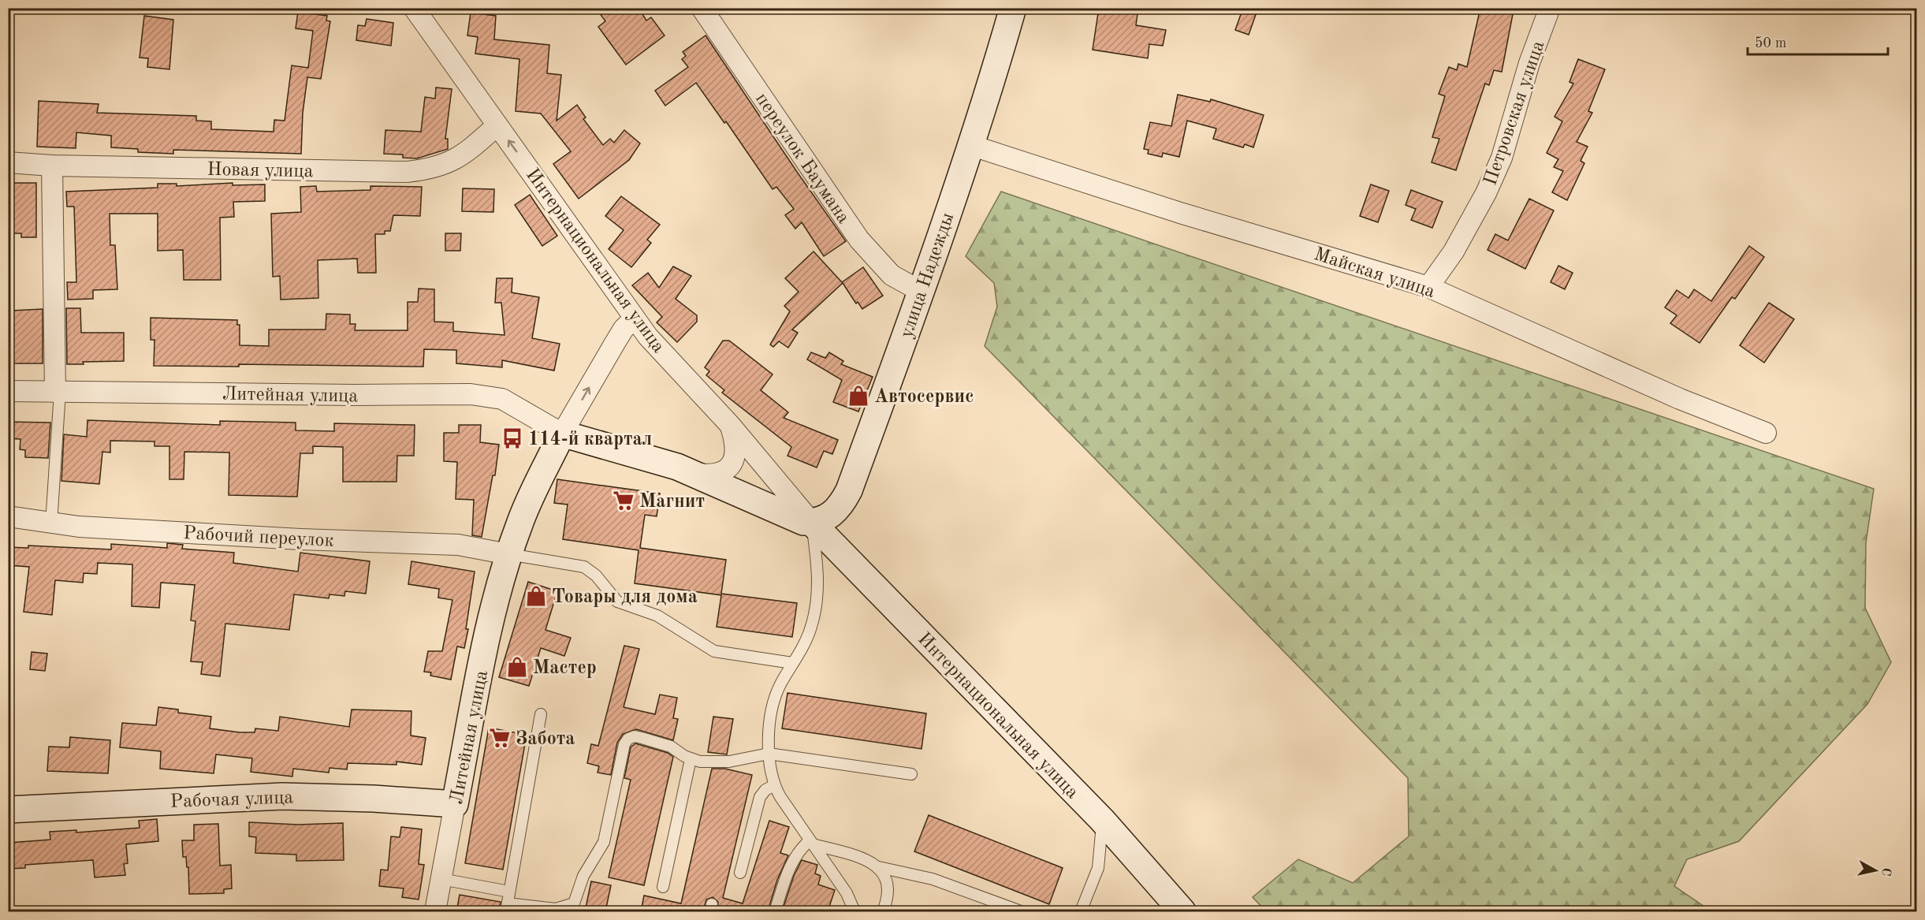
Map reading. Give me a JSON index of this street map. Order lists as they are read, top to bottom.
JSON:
{
  "streets": {
    "street": [
      "Петровская улица",
      "переулок Баумана",
      "Новая улица",
      "Интернациональная улица",
      "Майская улица",
      "улица Надежды",
      "Литейная улица",
      "Рабочий переулок",
      "Рабочая улица"
    ]
  },
  "crossings": [
    ["Петровская улица", "Майская улица"],
    ["переулок Баумана", "улица Надежды"],
    ["Новая улица", "Интернациональная улица"],
    ["Интернациональная улица", "улица Надежды"],
    ["Интернациональная улица", "Литейная улица"],
    ["Майская улица", "улица Надежды"],
    ["Литейная улица", "Рабочий переулок"],
    ["Литейная улица", "Рабочая улица"]
  ],
  "places": {
    "shop": ["Автосервис", "Товары для дома", "Мастер"],
    "bus stop": ["114-й квартал"],
    "supermarket": ["Магнит", "Забота"]
  },
  "scale_bar": "50 m",
  "north": "right"
}
